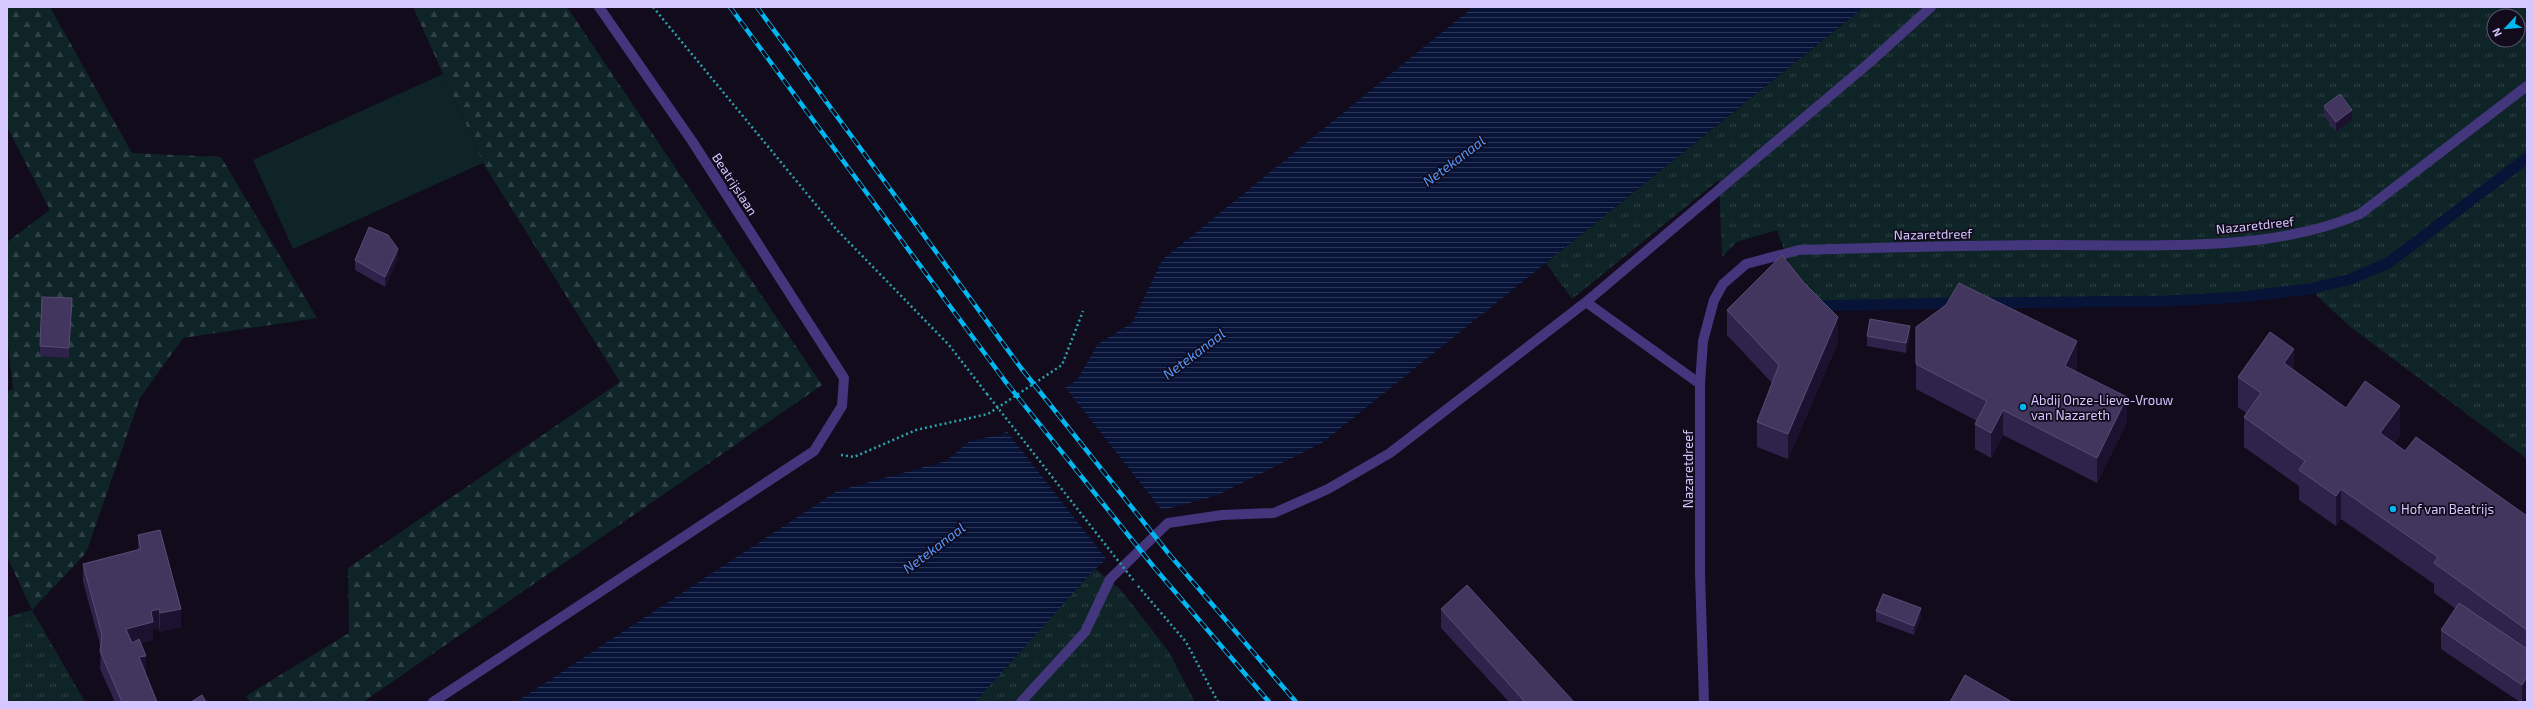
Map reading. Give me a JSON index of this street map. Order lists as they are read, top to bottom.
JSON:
{
  "streets": {
    "street": ["Beatrijslaan", "Nazaretdreef"]
  },
  "water": ["Netekanaal"],
  "places": ["Abdij Onze-Lieve-Vrouw van Nazareth", "Hof van Beatrijs"],
  "north": "bottom left"
}
